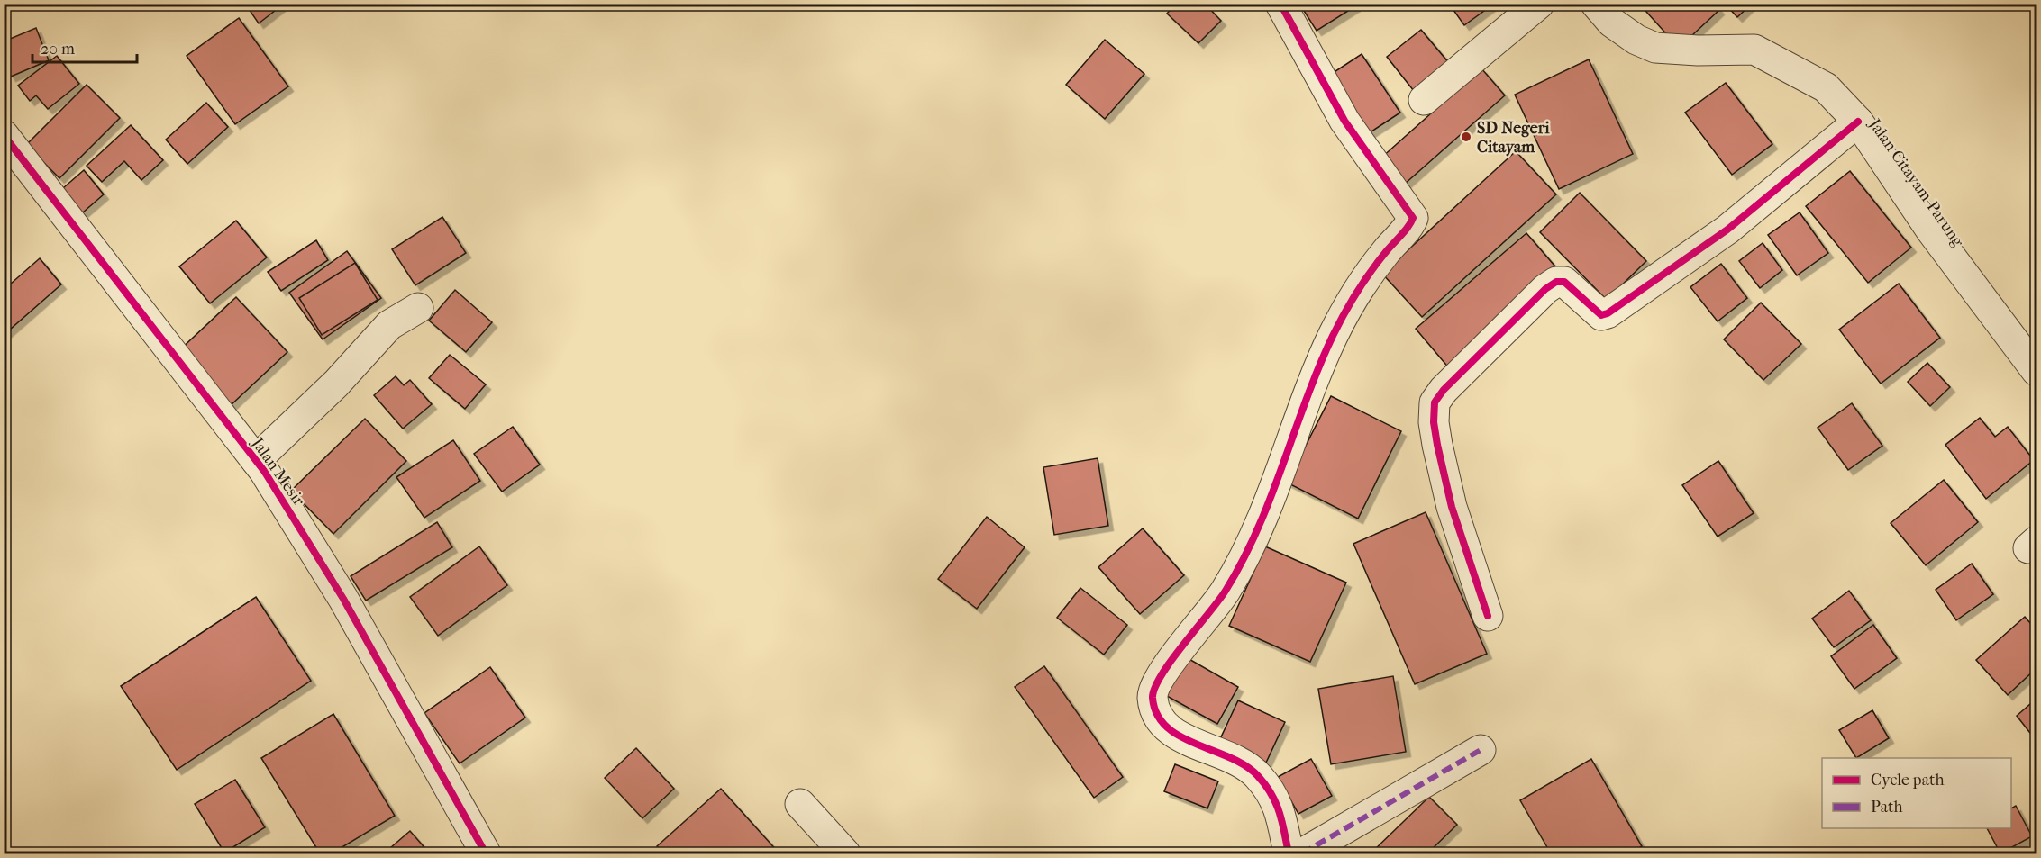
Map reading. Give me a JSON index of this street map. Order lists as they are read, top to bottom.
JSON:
{
  "streets": {
    "street": ["Jalan Citayam-Parung", "Jalan Mesir"]
  },
  "places": ["SD Negeri Citayam"],
  "legend": ["Cycle path", "Path"],
  "scale_bar": "20 m"
}
